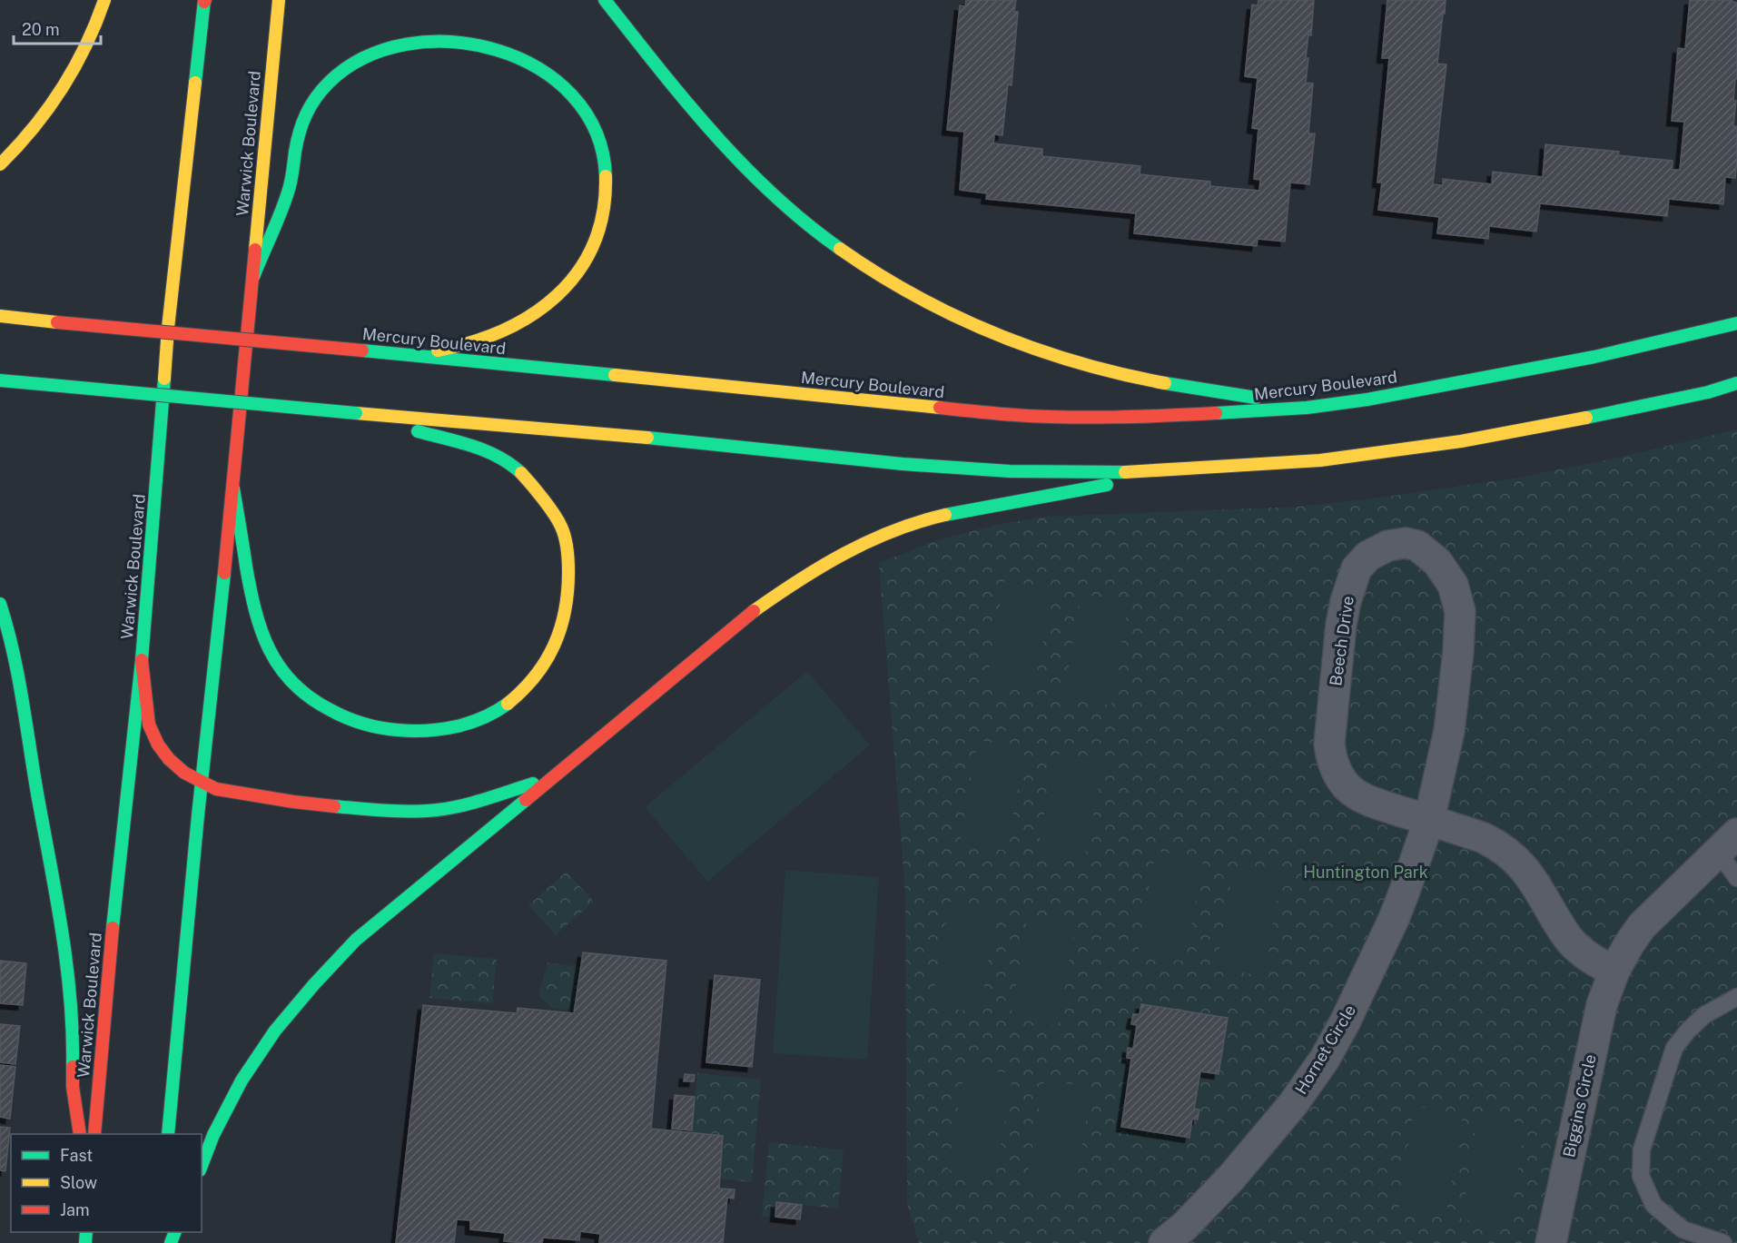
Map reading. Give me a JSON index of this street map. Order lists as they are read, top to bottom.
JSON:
{
  "streets": {
    "main road": ["Warwick Boulevard", "Mercury Boulevard"],
    "street": ["Beech Drive", "Hornet Circle", "Biggins Circle"]
  },
  "crossings": [
    ["Beech Drive", "Hornet Circle"],
    ["Beech Drive", "Biggins Circle"]
  ],
  "parks": ["Huntington Park"],
  "legend": ["Fast", "Slow", "Jam"],
  "scale_bar": "20 m"
}
